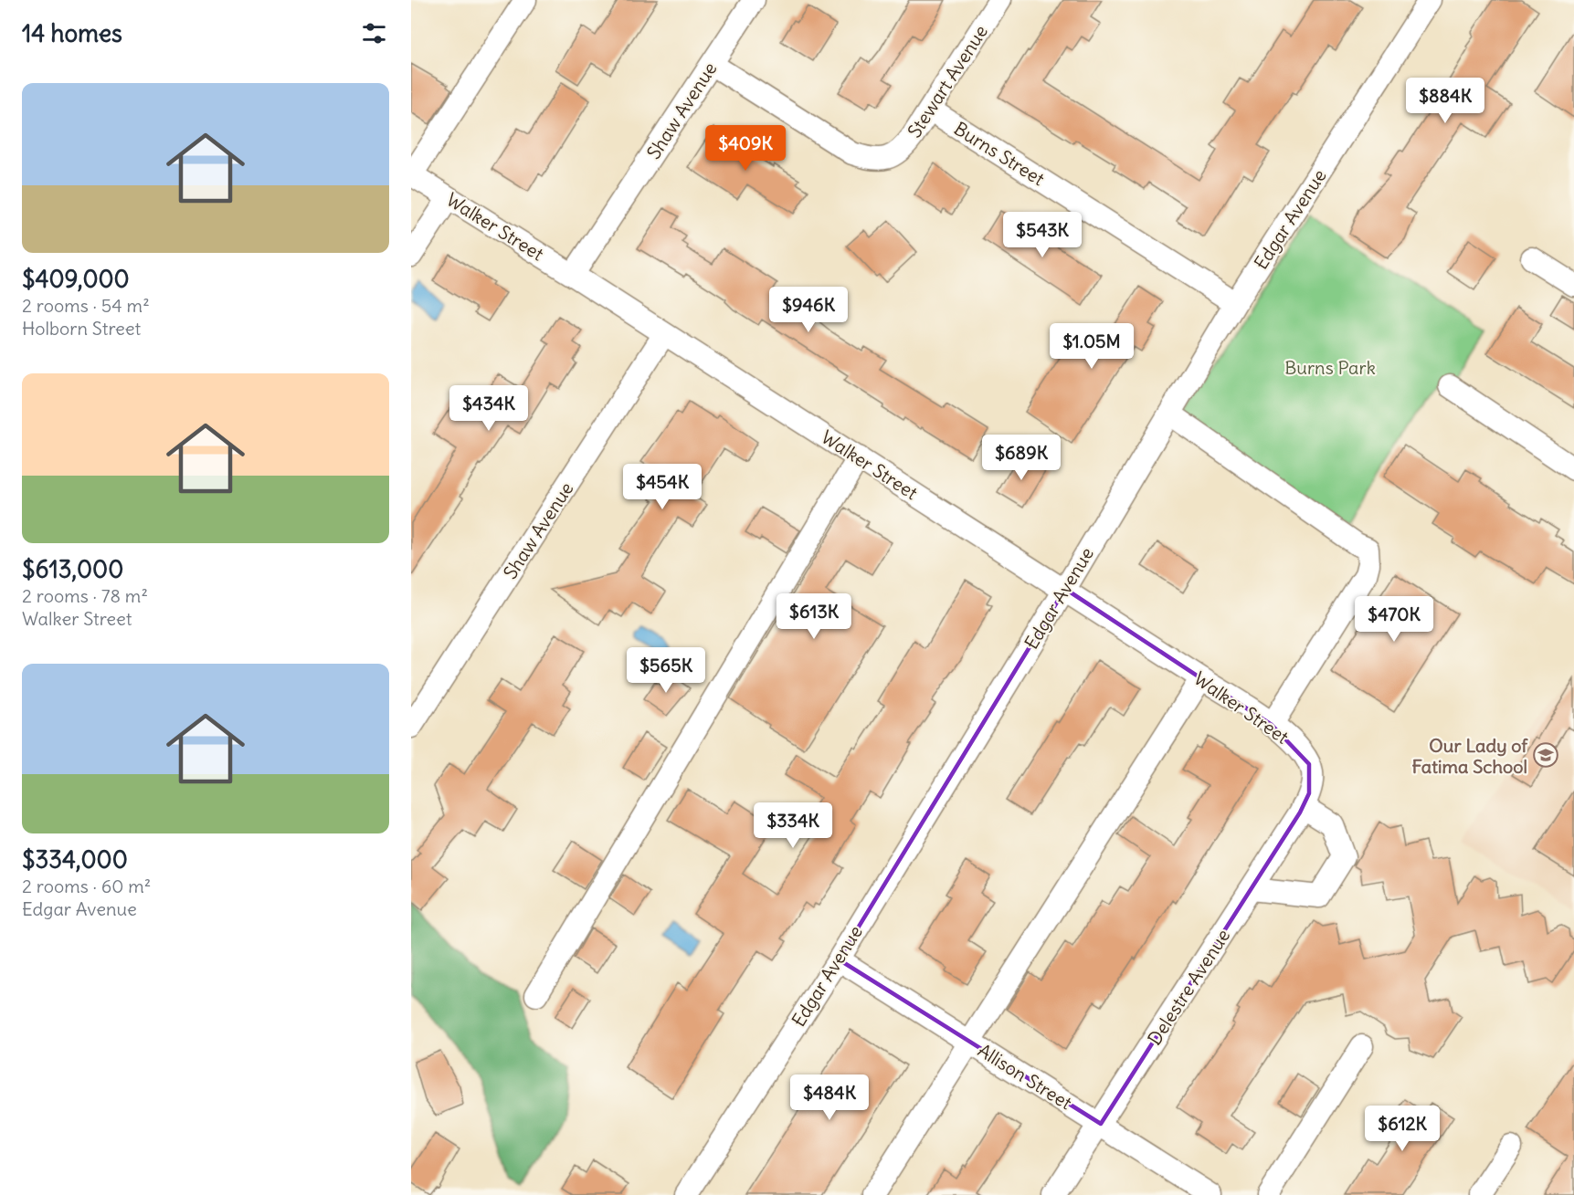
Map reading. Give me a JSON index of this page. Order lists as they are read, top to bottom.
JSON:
{
  "streets": {
    "street": [
      "Stewart Avenue",
      "Shaw Avenue",
      "Burns Street",
      "Edgar Avenue",
      "Walker Street",
      "Delestre Avenue",
      "Allison Street"
    ]
  },
  "crossings": [
    ["Stewart Avenue", "Shaw Avenue"],
    ["Stewart Avenue", "Burns Street"],
    ["Shaw Avenue", "Walker Street"],
    ["Burns Street", "Edgar Avenue"],
    ["Edgar Avenue", "Walker Street"],
    ["Edgar Avenue", "Allison Street"],
    ["Walker Street", "Delestre Avenue"],
    ["Delestre Avenue", "Allison Street"]
  ],
  "parks": ["Burns Park"],
  "places": {
    "school or university": ["Our Lady of Fatima School"]
  },
  "page": {
    "heading": "14 homes",
    "list": [
      {
        "name": "$409,000",
        "note": "2 rooms · 54 m² · Holborn Street"
      },
      {
        "name": "$613,000",
        "note": "2 rooms · 78 m² · Walker Street"
      },
      {
        "name": "$334,000",
        "note": "2 rooms · 60 m² · Edgar Avenue"
      }
    ],
    "price": [
      "$884K",
      "$409K",
      "$543K",
      "$946K",
      "$1.05M",
      "$434K",
      "$689K",
      "$454K",
      "$613K",
      "$470K",
      "$565K",
      "$334K",
      "$484K",
      "$612K"
    ]
  }
}
